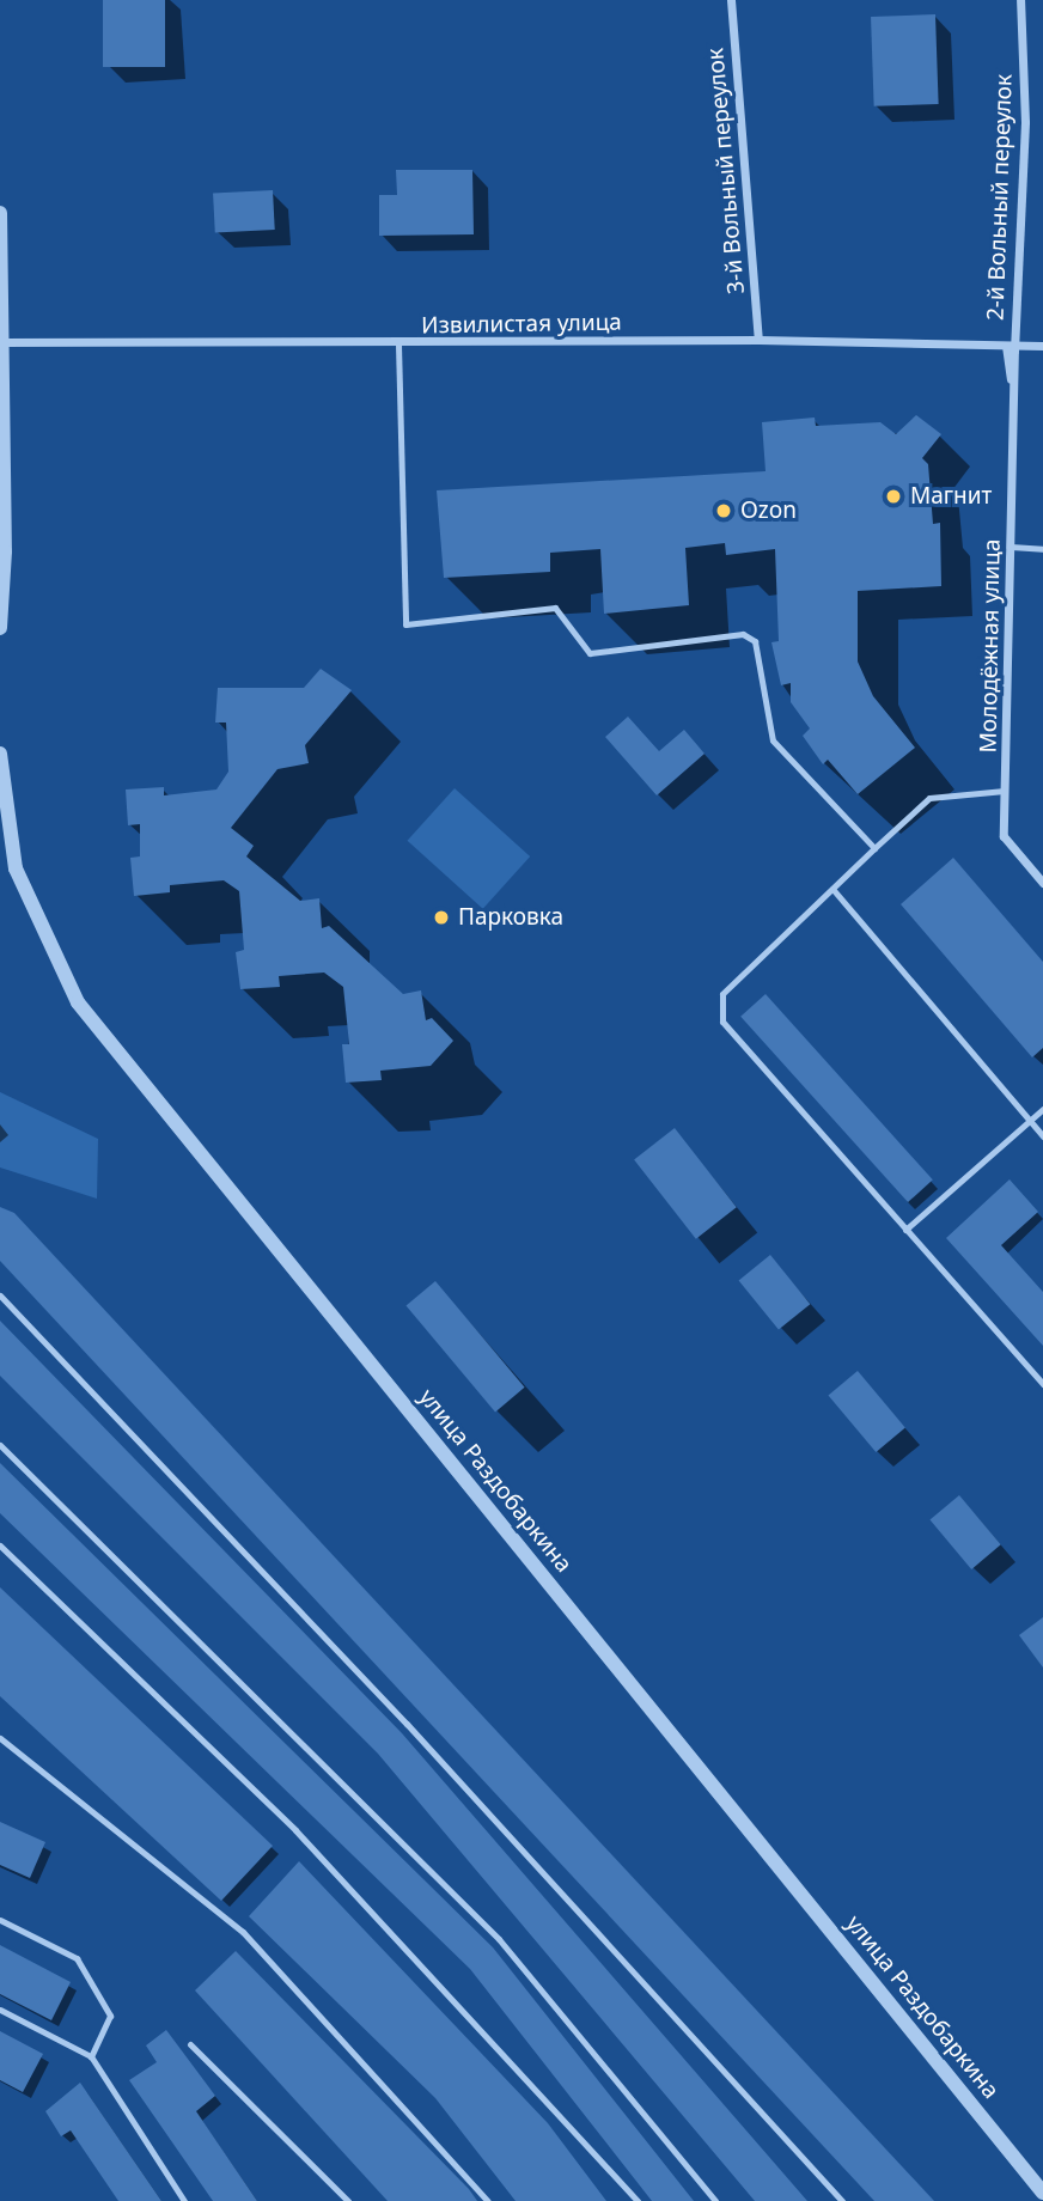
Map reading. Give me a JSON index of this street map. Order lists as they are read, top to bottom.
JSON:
{
  "streets": {
    "street": [
      "3-й Вольный переулок",
      "2-й Вольный переулок",
      "Извилистая улица",
      "Молодёжная улица",
      "улица Раздобаркина"
    ]
  },
  "crossings": [
    ["3-й Вольный переулок", "Извилистая улица"],
    ["2-й Вольный переулок", "Извилистая улица"],
    ["2-й Вольный переулок", "Молодёжная улица"]
  ],
  "places": ["Магнит", "Ozon", "Парковка"]
}
